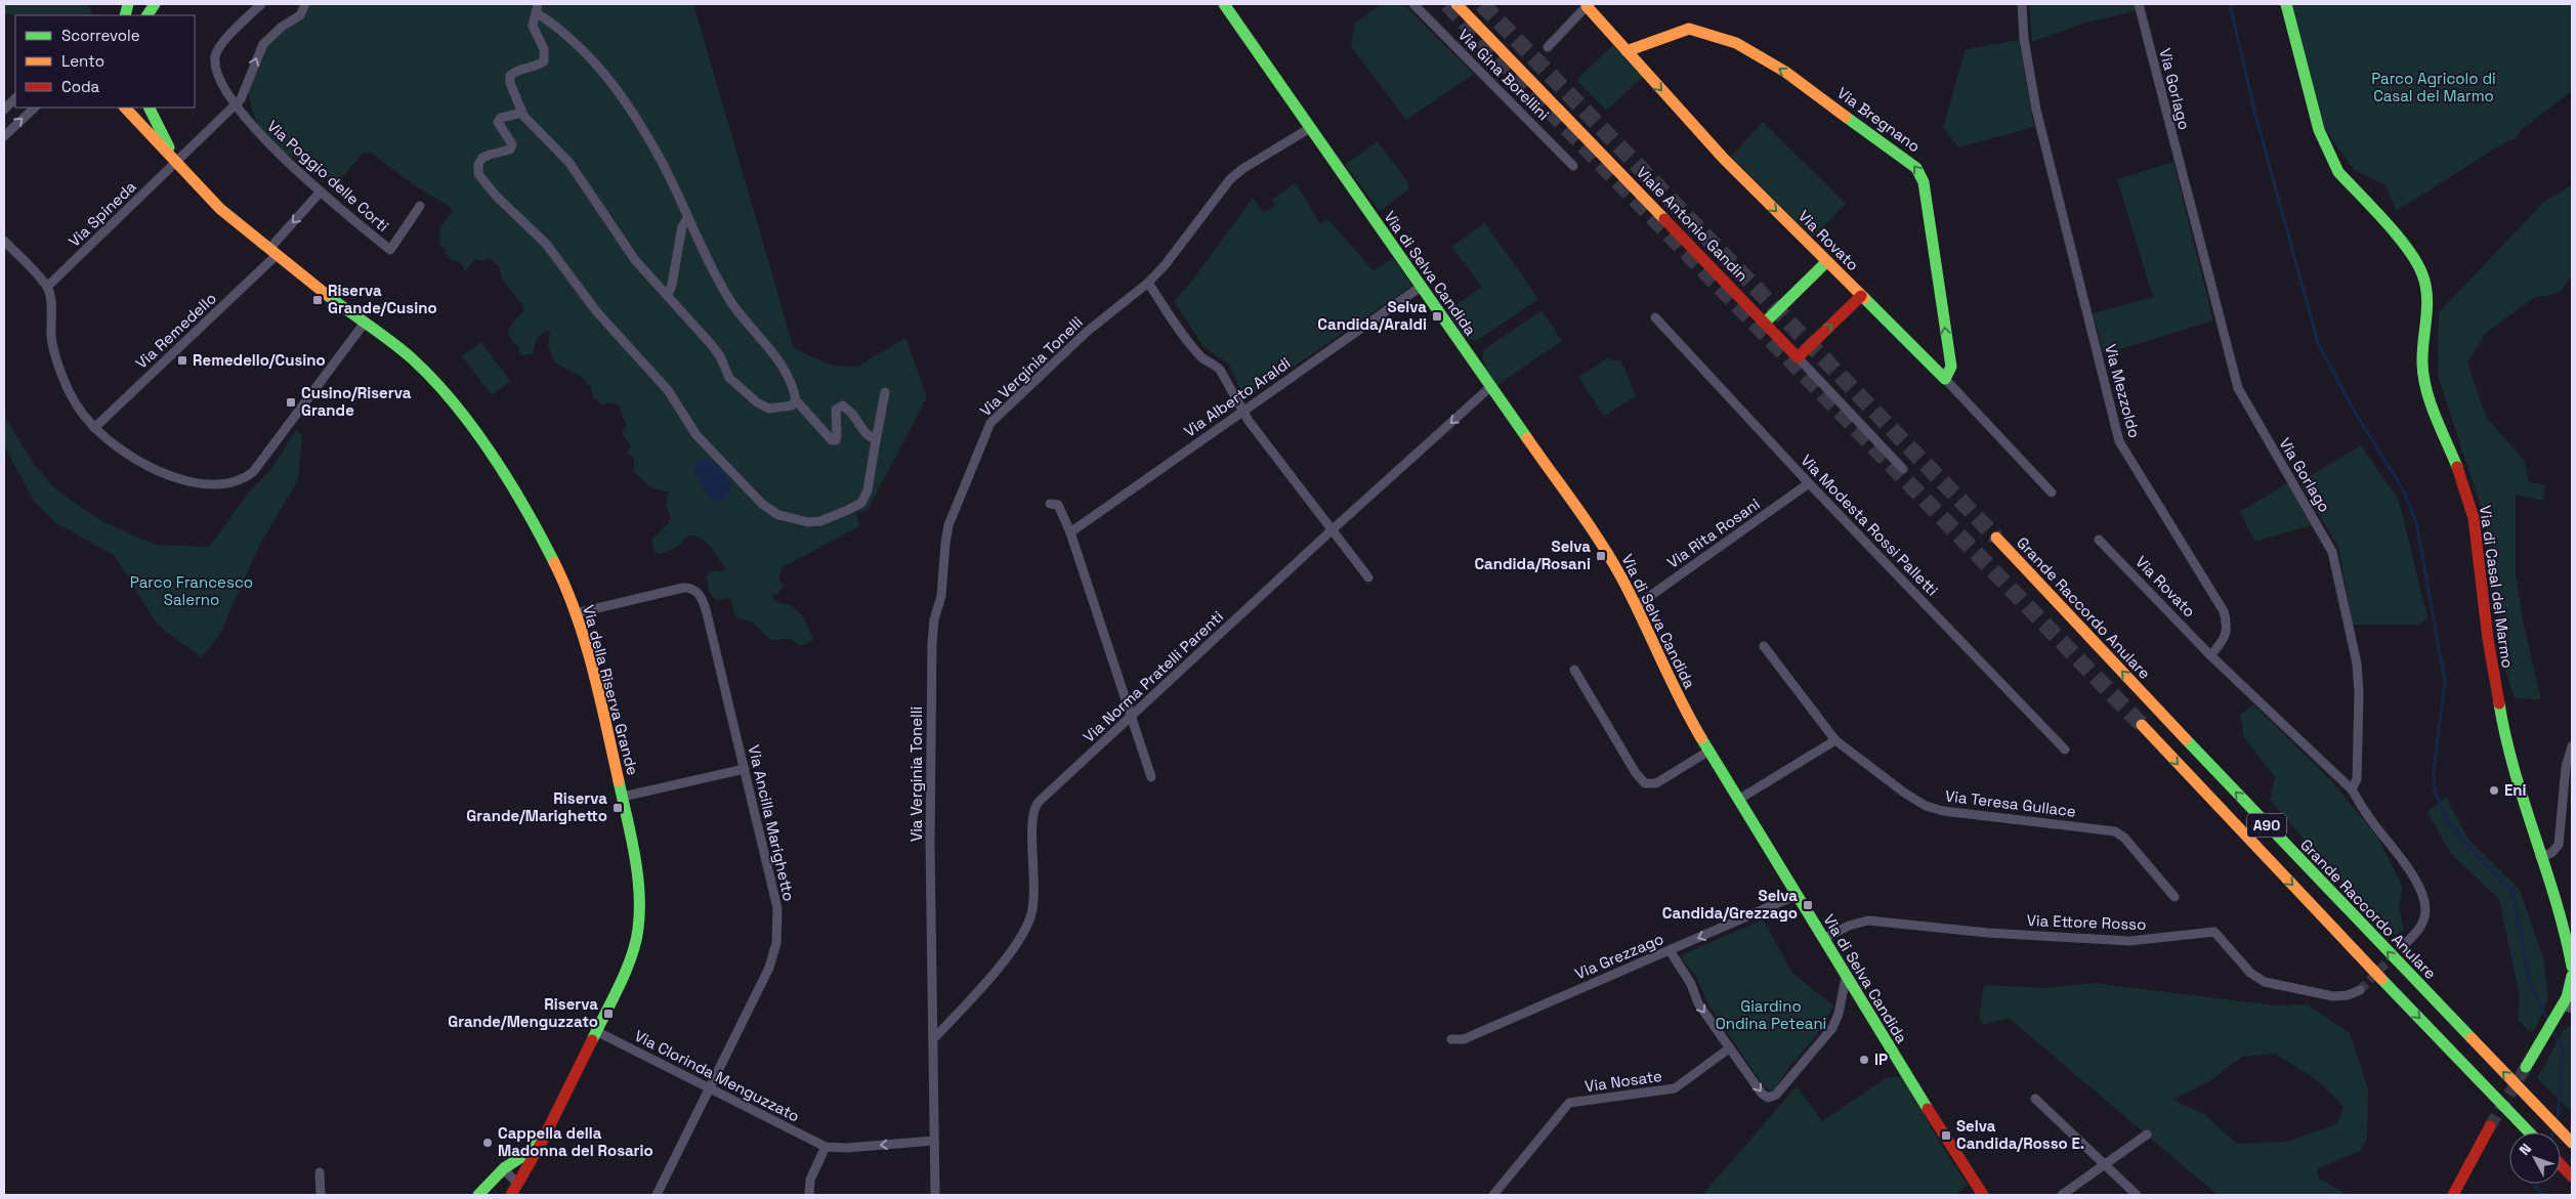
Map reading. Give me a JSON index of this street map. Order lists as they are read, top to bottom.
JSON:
{
  "streets": {
    "main road": [
      "Via Bregnano",
      "Viale Antonio Gandin",
      "Via Rovato",
      "Via di Selva Candida",
      "Via di Casal del Marmo",
      "Grande Raccordo Anulare",
      "Via della Riserva Grande",
      "A90"
    ],
    "street": [
      "Via Gina Borellini",
      "Via Gorlago",
      "Via Poggio delle Corti",
      "Via Spineda",
      "Via Remedello",
      "Via Verginia Tonelli",
      "Via Mezzoldo",
      "Via Alberto Araldi",
      "Via Modesta Rossi Palletti",
      "Via Rita Rosani",
      "Via Norma Pratelli Parenti",
      "Via Teresa Gullace",
      "Via Ancilla Marighetto",
      "Via Ettore Rosso",
      "Via Grezzago",
      "Via Clorinda Menguzzato",
      "Via Nosate"
    ]
  },
  "crossings": [
    ["Via Bregnano", "Via Rovato"],
    ["Via Poggio delle Corti", "Via Spineda"],
    ["Via Poggio delle Corti", "Via Remedello"],
    ["Via Spineda", "Via della Riserva Grande"],
    ["Via Rovato", "Via Mezzoldo"],
    ["Via di Selva Candida", "Via Verginia Tonelli"],
    ["Via di Selva Candida", "Via Alberto Araldi"],
    ["Via di Selva Candida", "Via Rita Rosani"],
    ["Via di Selva Candida", "Via Norma Pratelli Parenti"],
    ["Via di Selva Candida", "Via Ettore Rosso"],
    ["Via di Selva Candida", "Via Grezzago"],
    ["Via Remedello", "Via della Riserva Grande"],
    ["Via Verginia Tonelli", "Via Norma Pratelli Parenti"],
    ["Via Verginia Tonelli", "Via Clorinda Menguzzato"],
    ["Via Modesta Rossi Palletti", "Via Rita Rosani"],
    ["Via della Riserva Grande", "Via Ancilla Marighetto"],
    ["Via della Riserva Grande", "Via Clorinda Menguzzato"],
    ["Via Ancilla Marighetto", "Via Clorinda Menguzzato"]
  ],
  "one_way": ["Via Bregnano", "Via Grezzago"],
  "parks": ["Parco Agricolo di Casal del Marmo", "Parco Francesco Salerno", "Giardino Ondina Peteani"],
  "places": {
    "transit": [
      "Riserva Grande/Cusino",
      "Selva Candida/Araldi",
      "Remedello/Cusino",
      "Cusino/Riserva Grande",
      "Selva Candida/Rosani",
      "Riserva Grande/Marighetto",
      "Selva Candida/Grezzago",
      "Riserva Grande/Menguzzato",
      "Selva Candida/Rosso E."
    ],
    "other": ["Eni", "IP", "Cappella della Madonna del Rosario"]
  },
  "legend": ["Scorrevole", "Lento", "Coda"],
  "north": "top left"
}
